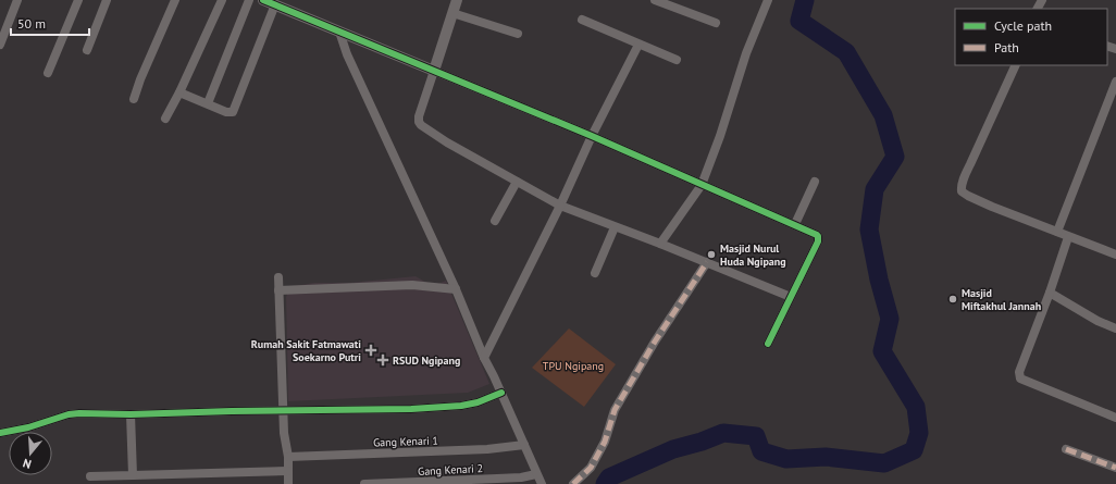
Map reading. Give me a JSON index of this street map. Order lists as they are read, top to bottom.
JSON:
{
  "streets": {
    "street": ["Gang Kenari 1", "Gang Kenari 2"]
  },
  "parks": ["TPU Ngipang"],
  "places": {
    "other": ["Masjid Nurul Huda Ngipang", "Masjid Miftakhul Jannah"],
    "health": ["Rumah Sakit Fatmawati Soekarno Putri", "RSUD Ngipang"]
  },
  "legend": ["Cycle path", "Path"],
  "scale_bar": "50 m",
  "north": "bottom"
}
